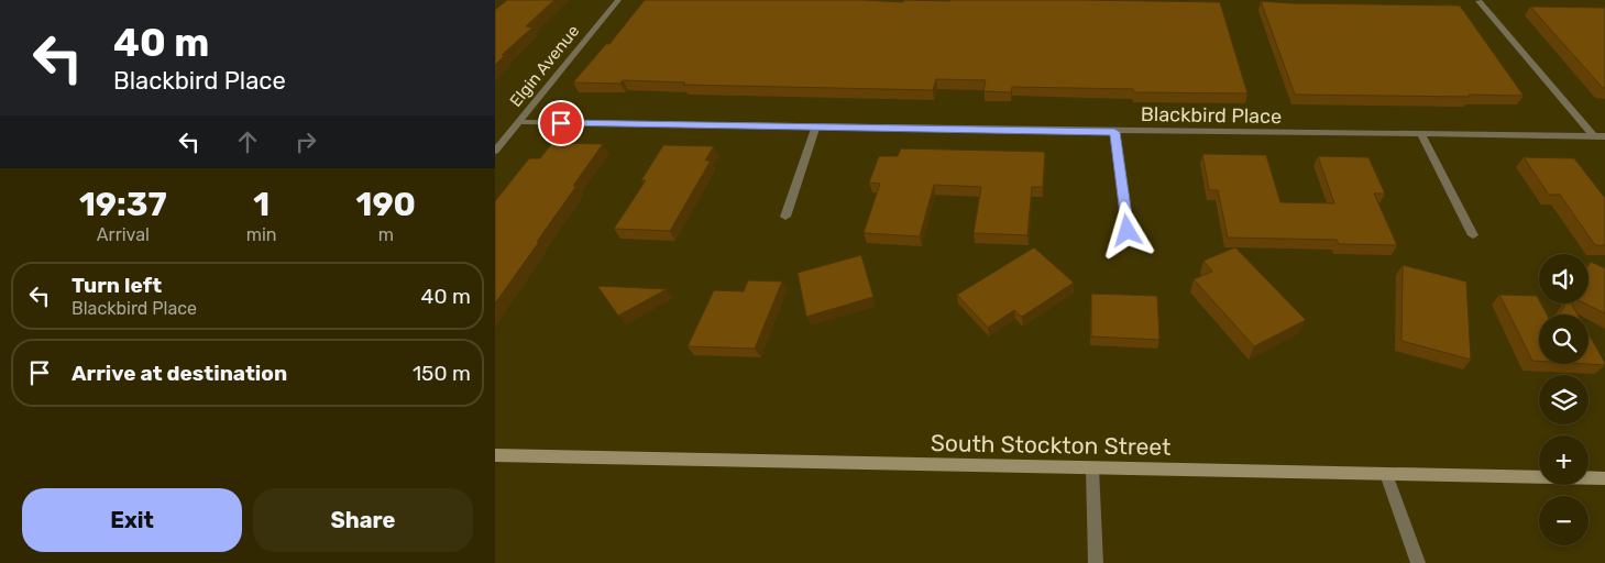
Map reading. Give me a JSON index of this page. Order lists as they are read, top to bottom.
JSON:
{
  "streets": {
    "street": ["Elgin Avenue", "Blackbird Place", "South Stockton Street"]
  },
  "crossings": [
    ["Elgin Avenue", "Blackbird Place"]
  ],
  "page": {
    "turn": ["40 m", "Blackbird Place"],
    "eta": [
      "19:37",
      "Arrival",
      "1",
      "min",
      "190",
      "m"
    ],
    "map_buttons": ["+", "−"],
    "list": [
      {
        "name": "Turn left",
        "note": "Blackbird Place",
        "value": "40 m"
      },
      {
        "name": "Arrive at destination",
        "value": "150 m"
      }
    ],
    "buttons": ["Exit", "Share"]
  }
}
